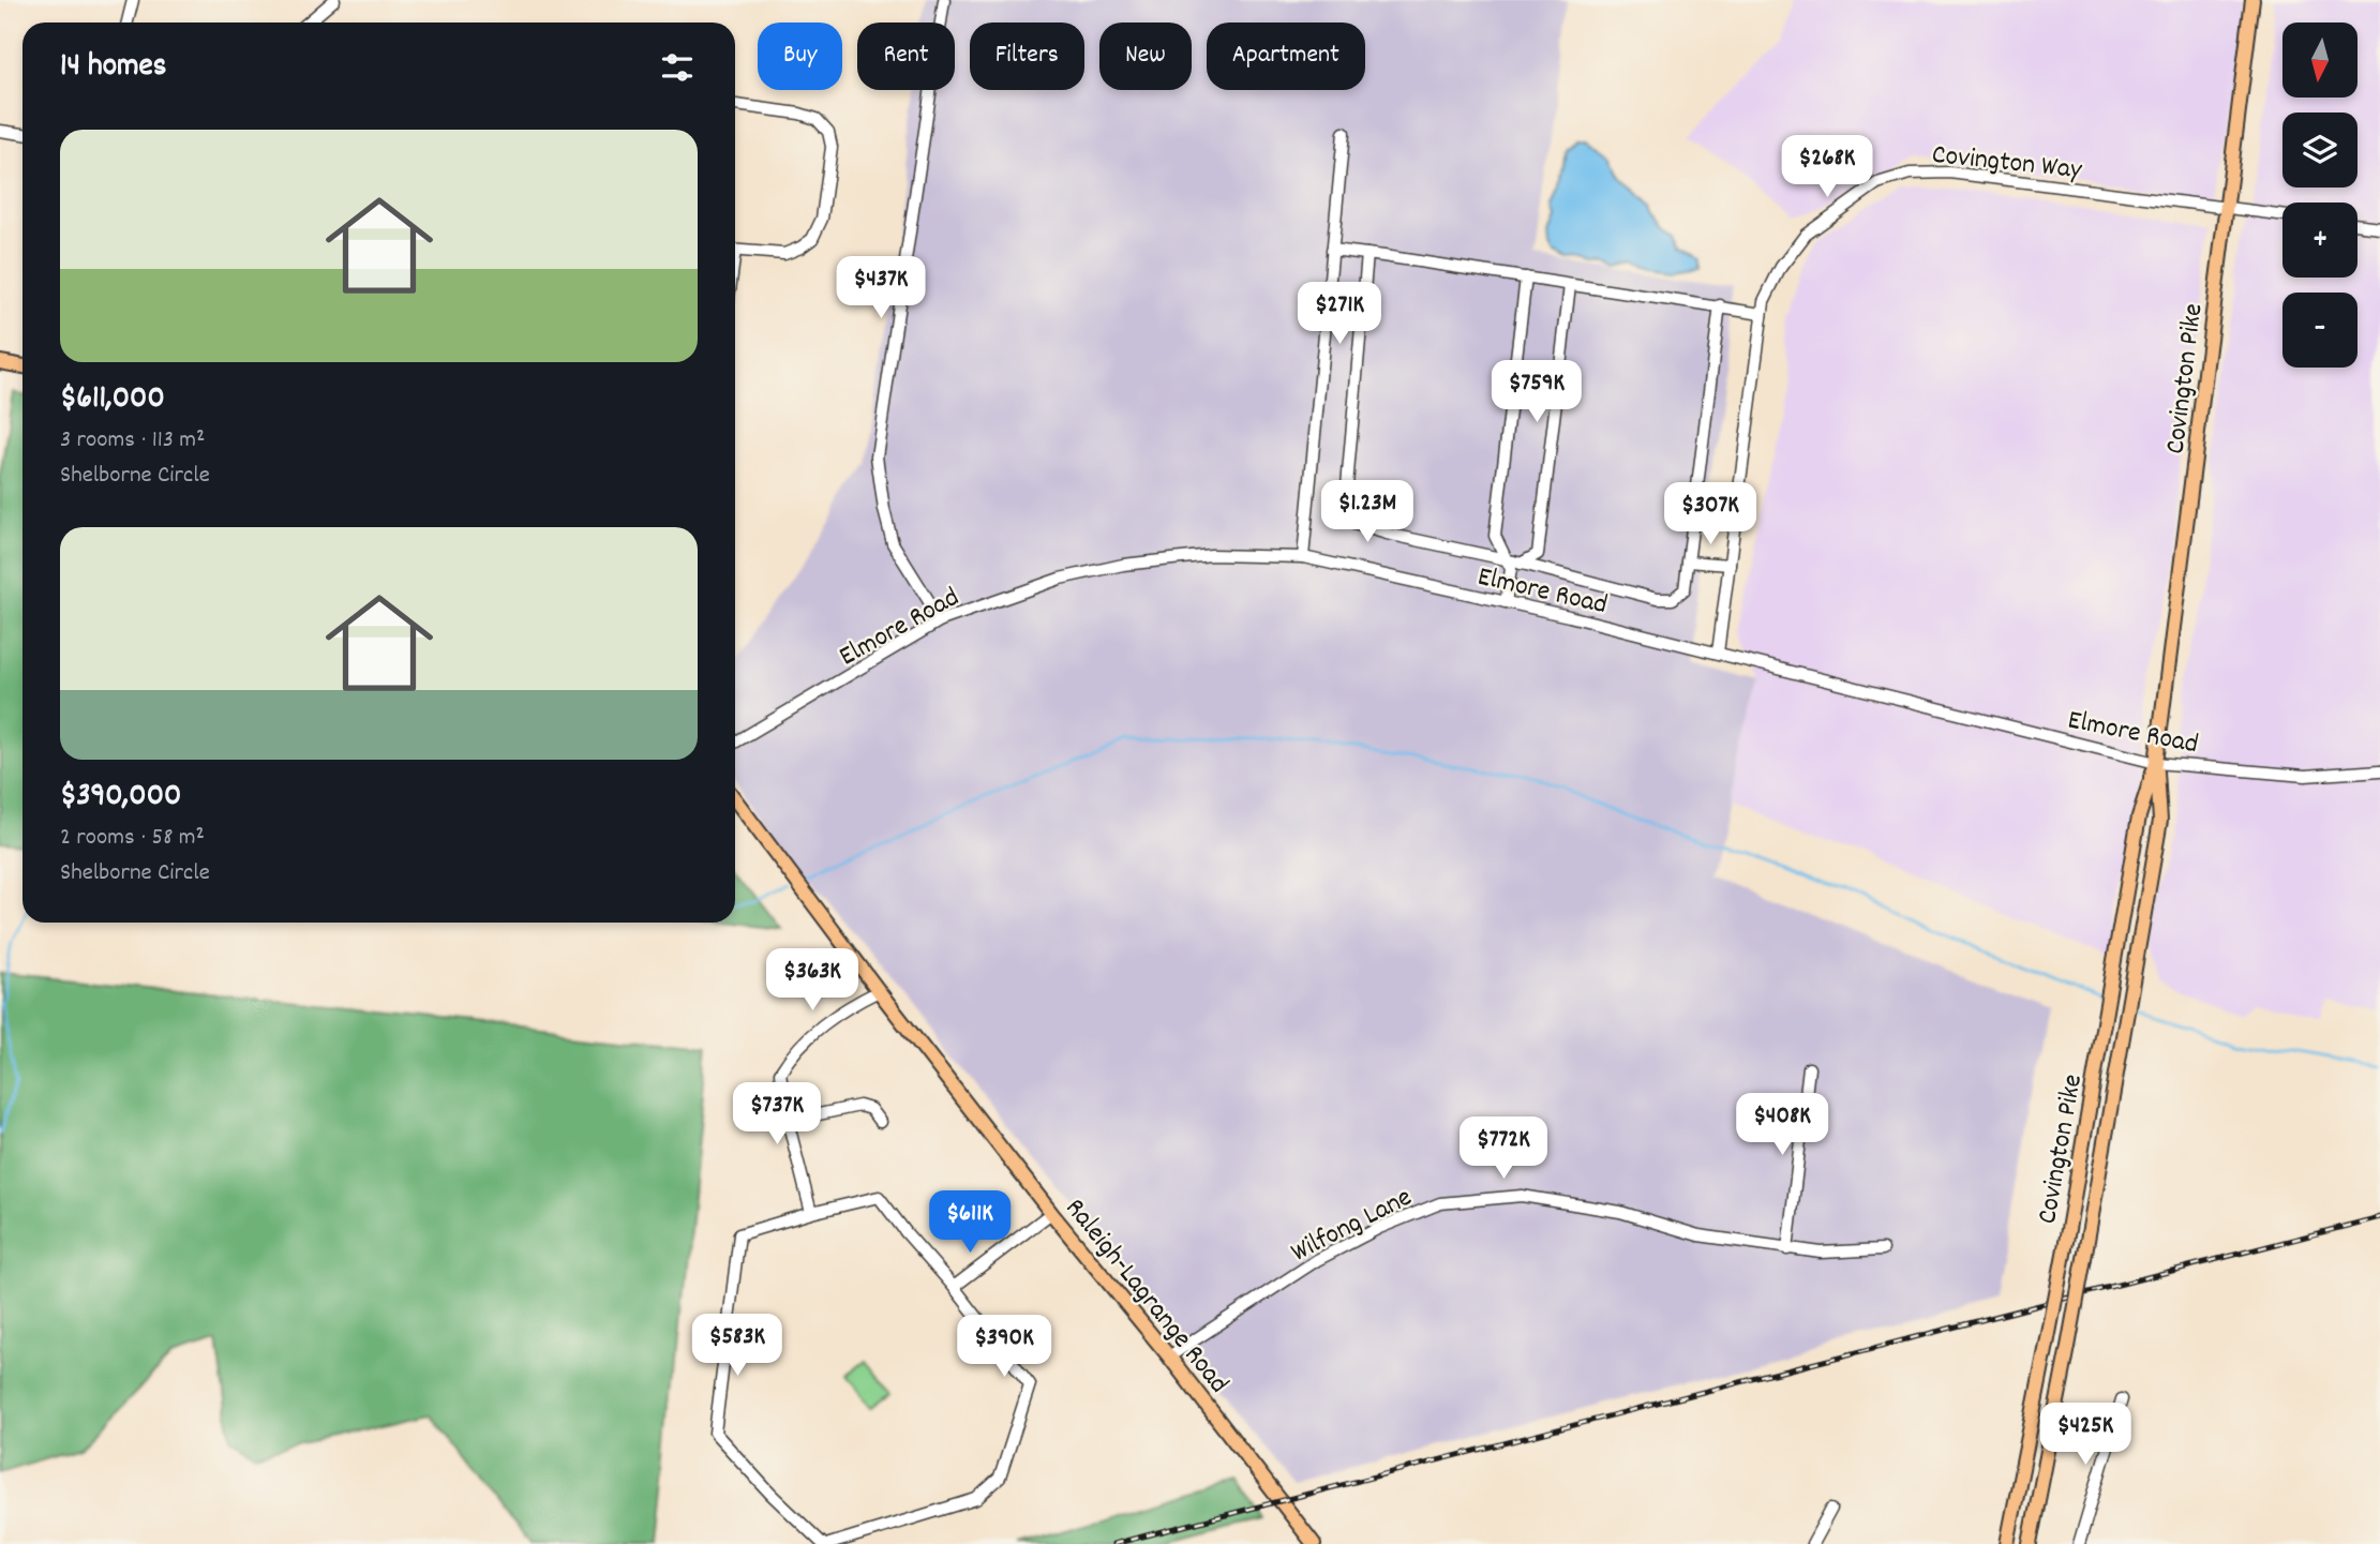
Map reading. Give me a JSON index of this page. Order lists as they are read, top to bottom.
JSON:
{
  "streets": {
    "main road": ["Covington Pike", "Raleigh-Lagrange Road"],
    "street": ["Covington Way", "Elmore Road", "Wilfong Lane"]
  },
  "crossings": [
    ["Covington Way", "Covington Pike"],
    ["Covington Way", "Elmore Road"],
    ["Covington Pike", "Elmore Road"],
    ["Wilfong Lane", "Raleigh-Lagrange Road"]
  ],
  "north": "bottom",
  "page": {
    "map_buttons": ["+", "−"],
    "chip": [
      "Buy",
      "Rent",
      "Filters",
      "New",
      "Apartment"
    ],
    "heading": "14 homes",
    "list": [
      {
        "name": "$611,000",
        "note": "3 rooms · 113 m² · Shelborne Circle"
      },
      {
        "name": "$390,000",
        "note": "2 rooms · 58 m² · Shelborne Circle"
      }
    ],
    "price": [
      "$268K",
      "$437K",
      "$271K",
      "$759K",
      "$1.23M",
      "$307K",
      "$363K",
      "$737K",
      "$408K",
      "$772K",
      "$611K",
      "$583K",
      "$390K",
      "$425K"
    ]
  }
}
